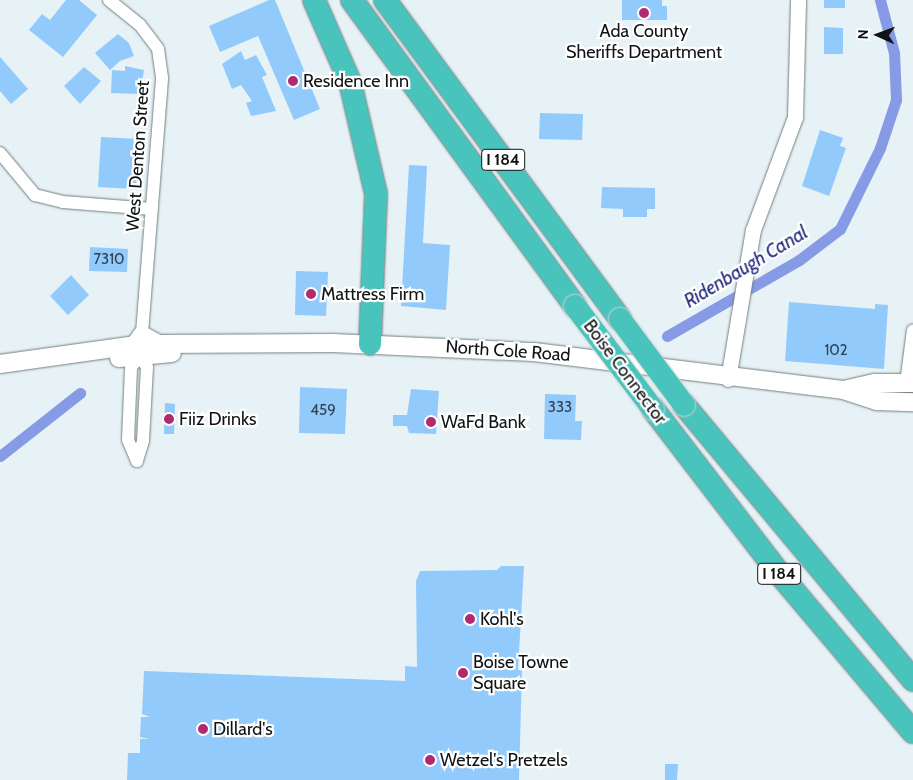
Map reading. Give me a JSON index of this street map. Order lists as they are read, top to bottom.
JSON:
{
  "streets": {
    "highway": ["I 184", "Boise Connector"],
    "main road": ["North Cole Road"],
    "street": ["West Denton Street"]
  },
  "crossings": [
    ["West Denton Street", "North Cole Road"]
  ],
  "water": ["Ridenbaugh Canal"],
  "places": [
    "Ada County Sheriffs Department",
    "Residence Inn",
    "Mattress Firm",
    "Fiiz Drinks",
    "WaFd Bank",
    "Kohl's",
    "Boise Towne Square",
    "Dillard's",
    "Wetzel's Pretzels"
  ],
  "house_numbers": [
    "7310",
    "102",
    "333",
    "459"
  ],
  "north": "left"
}
